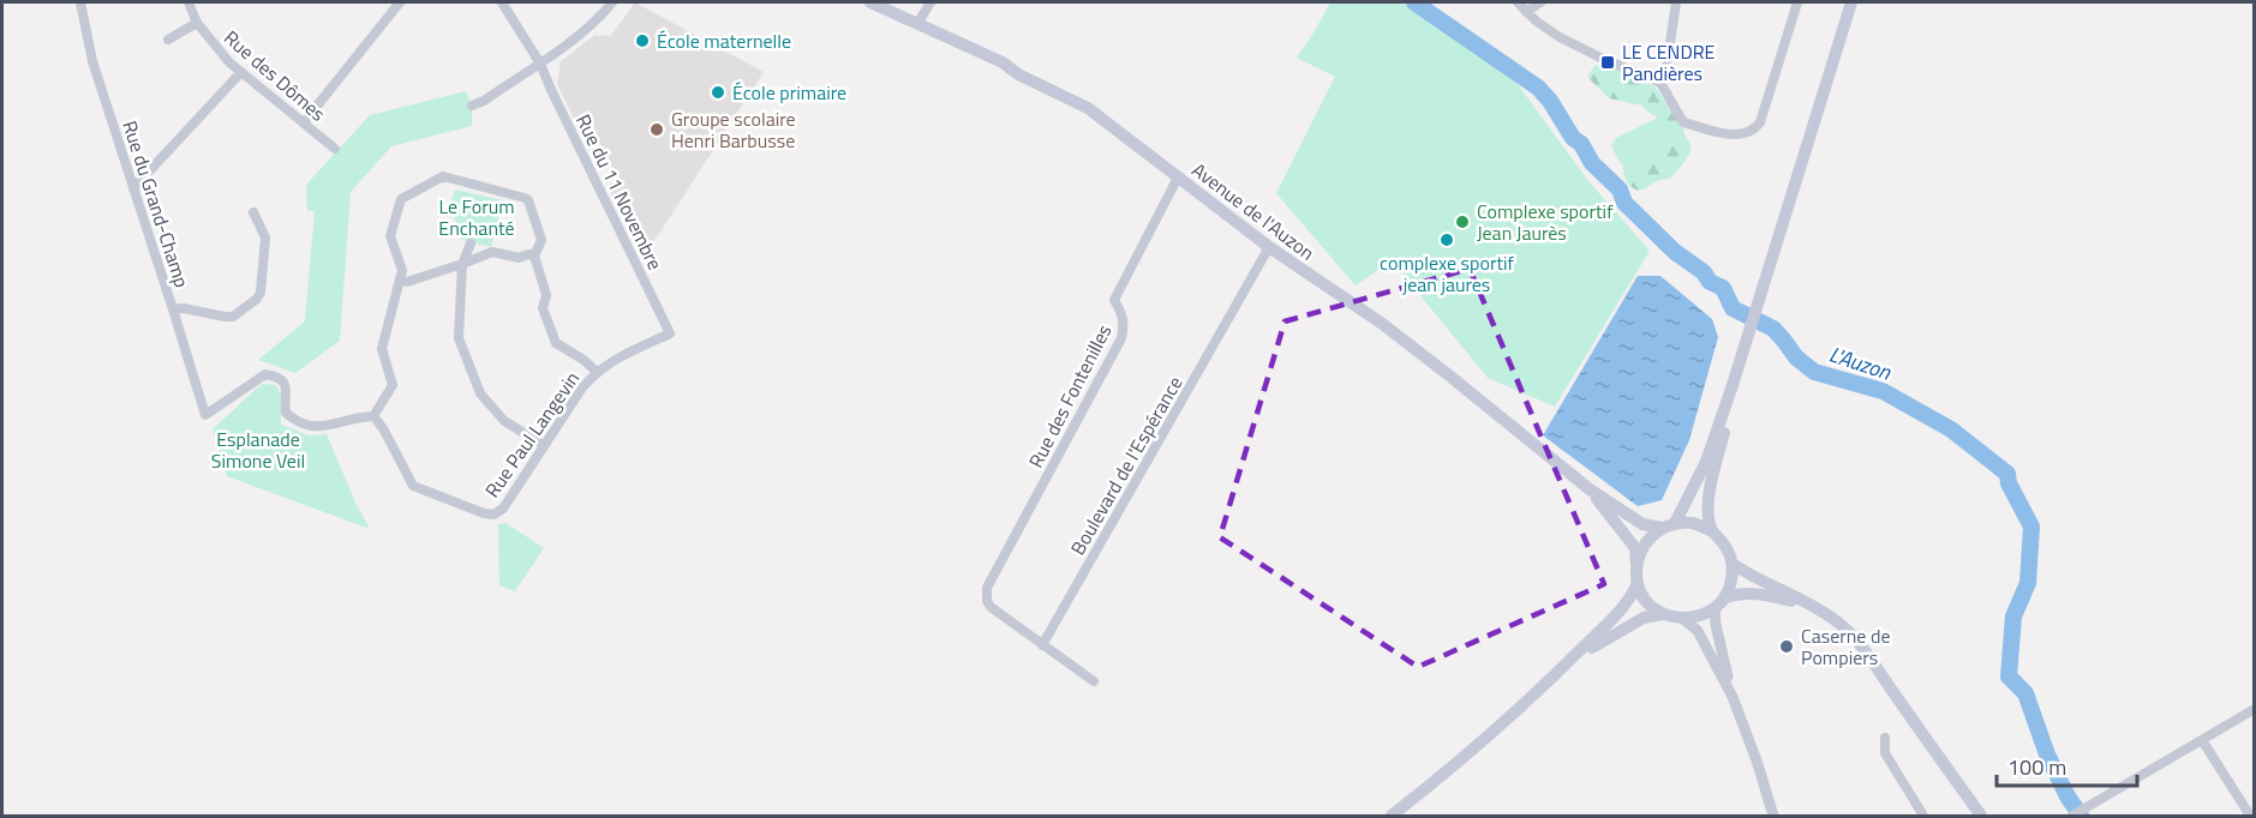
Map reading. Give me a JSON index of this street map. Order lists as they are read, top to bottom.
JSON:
{
  "streets": {
    "main road": ["Avenue de l'Auzon"],
    "street": [
      "Rue des Dômes",
      "Rue du 11 Novembre",
      "Rue du Grand-Champ",
      "Rue des Fontenilles",
      "Rue Paul Langevin",
      "Boulevard de l'Espérance"
    ]
  },
  "crossings": [
    ["Rue du 11 Novembre", "Rue Paul Langevin"],
    ["Rue du Grand-Champ", "Rue Paul Langevin"],
    ["Avenue de l'Auzon", "Rue des Fontenilles"],
    ["Avenue de l'Auzon", "Boulevard de l'Espérance"],
    ["Rue des Fontenilles", "Boulevard de l'Espérance"]
  ],
  "water": ["L'Auzon"],
  "parks": ["Le Forum Enchanté", "Esplanade Simone Veil"],
  "places": {
    "other": [
      "École maternelle",
      "École primaire",
      "Groupe scolaire Henri Barbusse",
      "Complexe sportif Jean Jaurès",
      "complexe sportif jean jaures",
      "Caserne de Pompiers"
    ],
    "transit": ["LE CENDRE Pandières"]
  },
  "scale_bar": "100 m"
}
